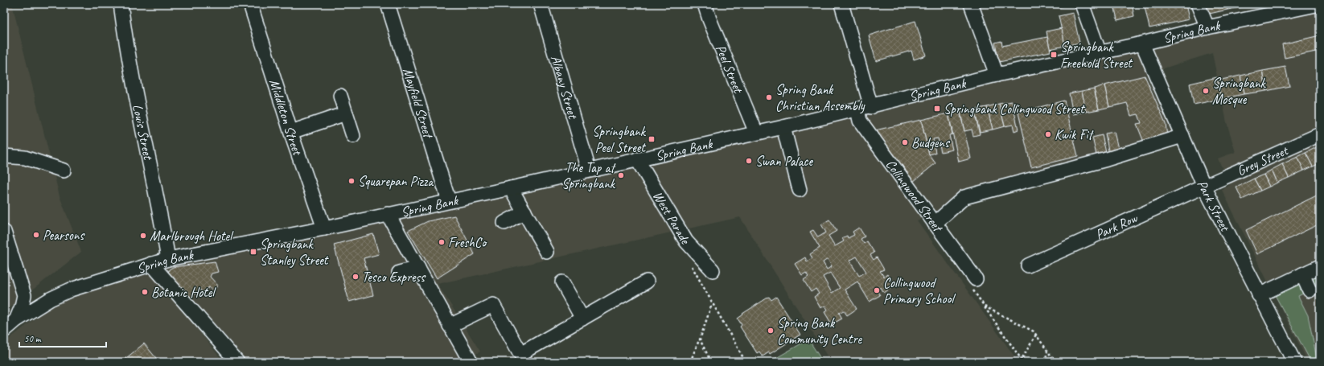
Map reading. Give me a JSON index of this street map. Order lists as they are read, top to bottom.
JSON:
{
  "streets": {
    "street": [
      "Spring Bank",
      "Peel Street",
      "Albany Street",
      "Mayfield Street",
      "Middleton Street",
      "Louis Street",
      "Grey Street",
      "Collingwood Street",
      "Park Street",
      "West Parade",
      "Park Row"
    ]
  },
  "crossings": [
    ["Spring Bank", "Peel Street"],
    ["Spring Bank", "Albany Street"],
    ["Spring Bank", "Mayfield Street"],
    ["Spring Bank", "Middleton Street"],
    ["Spring Bank", "Louis Street"],
    ["Spring Bank", "Collingwood Street"],
    ["Spring Bank", "Park Street"],
    ["Spring Bank", "West Parade"],
    ["Grey Street", "Park Street"],
    ["Grey Street", "Park Row"],
    ["Park Street", "Park Row"]
  ],
  "places": {
    "transit": [
      "Springbank Freehold Street",
      "Springbank Collingwood Street",
      "Springbank Peel Street",
      "Springbank Stanley Street"
    ],
    "other": [
      "Springbank Mosque",
      "Spring Bank Christian Assembly",
      "Kwik Fit",
      "Budgens",
      "Swan Palace",
      "The Tap at Springbank",
      "Squarepan Pizza",
      "Pearsons",
      "Marlbrough Hotel",
      "FreshCo",
      "Tesco Express",
      "Collingwood Primary School",
      "Botanic Hotel",
      "Spring Bank Community Centre"
    ]
  },
  "scale_bar": "50 m"
}
